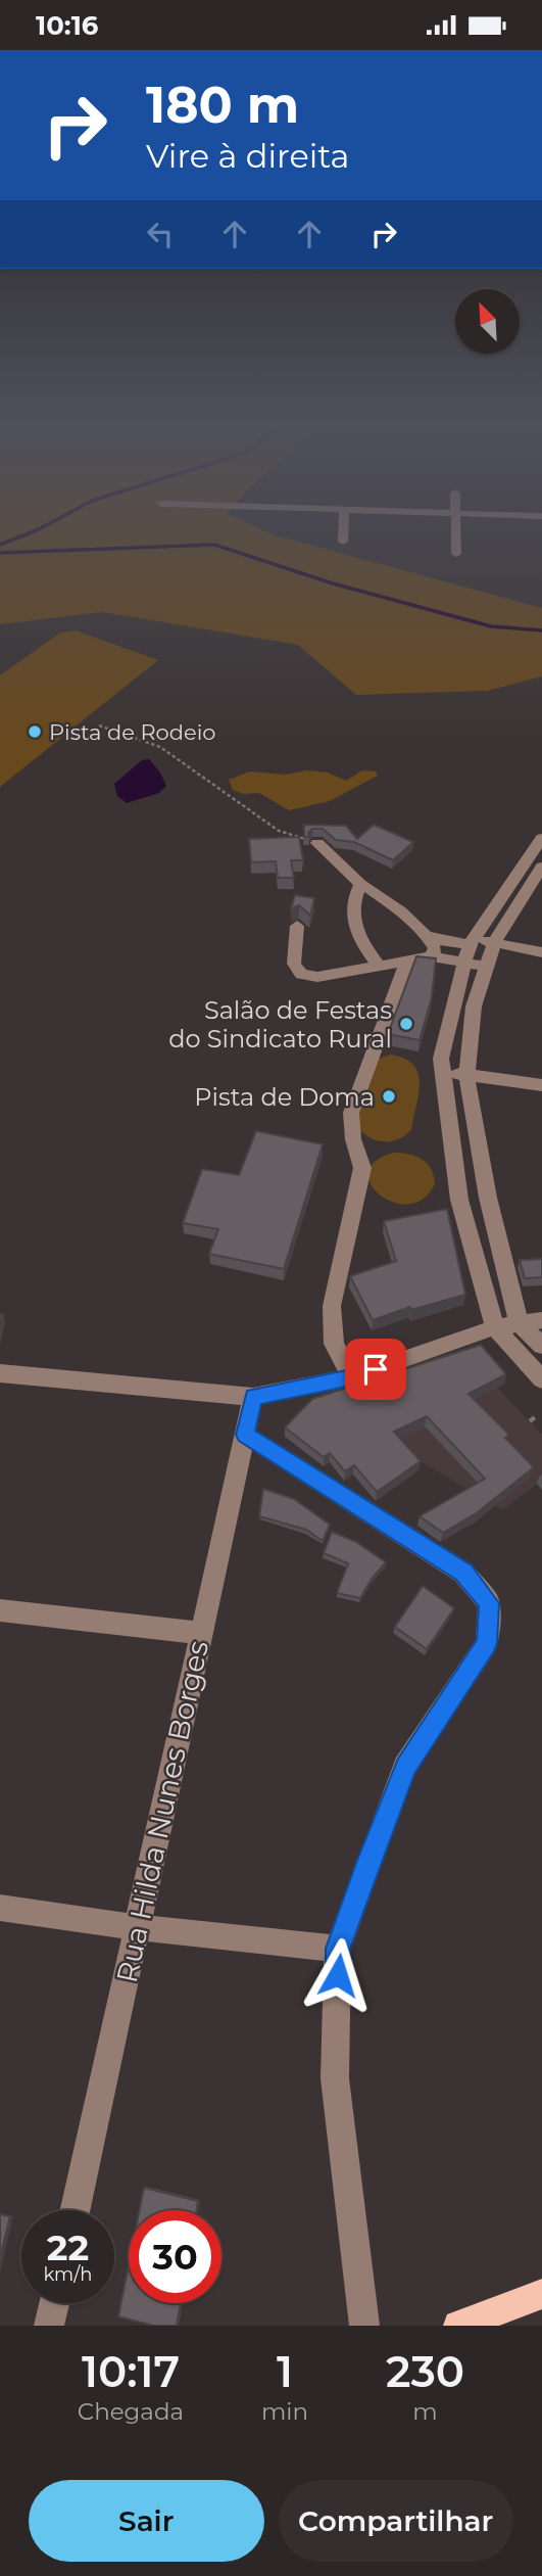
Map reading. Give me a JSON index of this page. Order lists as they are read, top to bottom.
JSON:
{
  "streets": {
    "street": ["Rua Hilda Nunes Borges"]
  },
  "places": ["Pista de Rodeio", "Salão de Festas do Sindicato Rural", "Pista de Doma"],
  "north": "top left",
  "page": {
    "status": "10:16",
    "turn": ["180 m", "Vire à direita"],
    "speed": "22 km/h",
    "limit": "30",
    "eta": [
      "10:17",
      "Chegada",
      "1",
      "min",
      "230",
      "m"
    ],
    "buttons": ["Sair", "Compartilhar"]
  }
}
